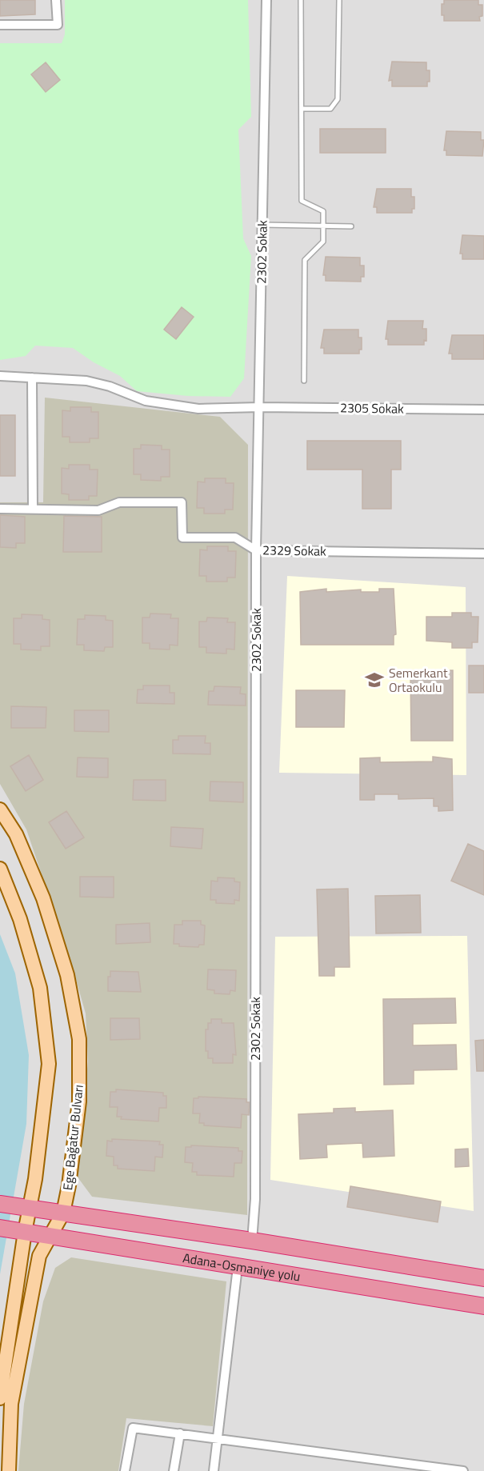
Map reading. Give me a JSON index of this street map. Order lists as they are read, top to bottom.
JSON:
{
  "streets": {
    "highway": ["Adana-Osmaniye yolu"],
    "main road": ["Ege Bağatur Bulvarı"],
    "street": ["2302 Sokak", "2305 Sokak", "2329 Sokak"]
  },
  "crossings": [
    ["2302 Sokak", "2305 Sokak"],
    ["2302 Sokak", "2329 Sokak"],
    ["2302 Sokak", "Adana-Osmaniye yolu"],
    ["Ege Bağatur Bulvarı", "Adana-Osmaniye yolu"]
  ],
  "places": {
    "school or university": ["Semerkant Ortaokulu"]
  }
}
